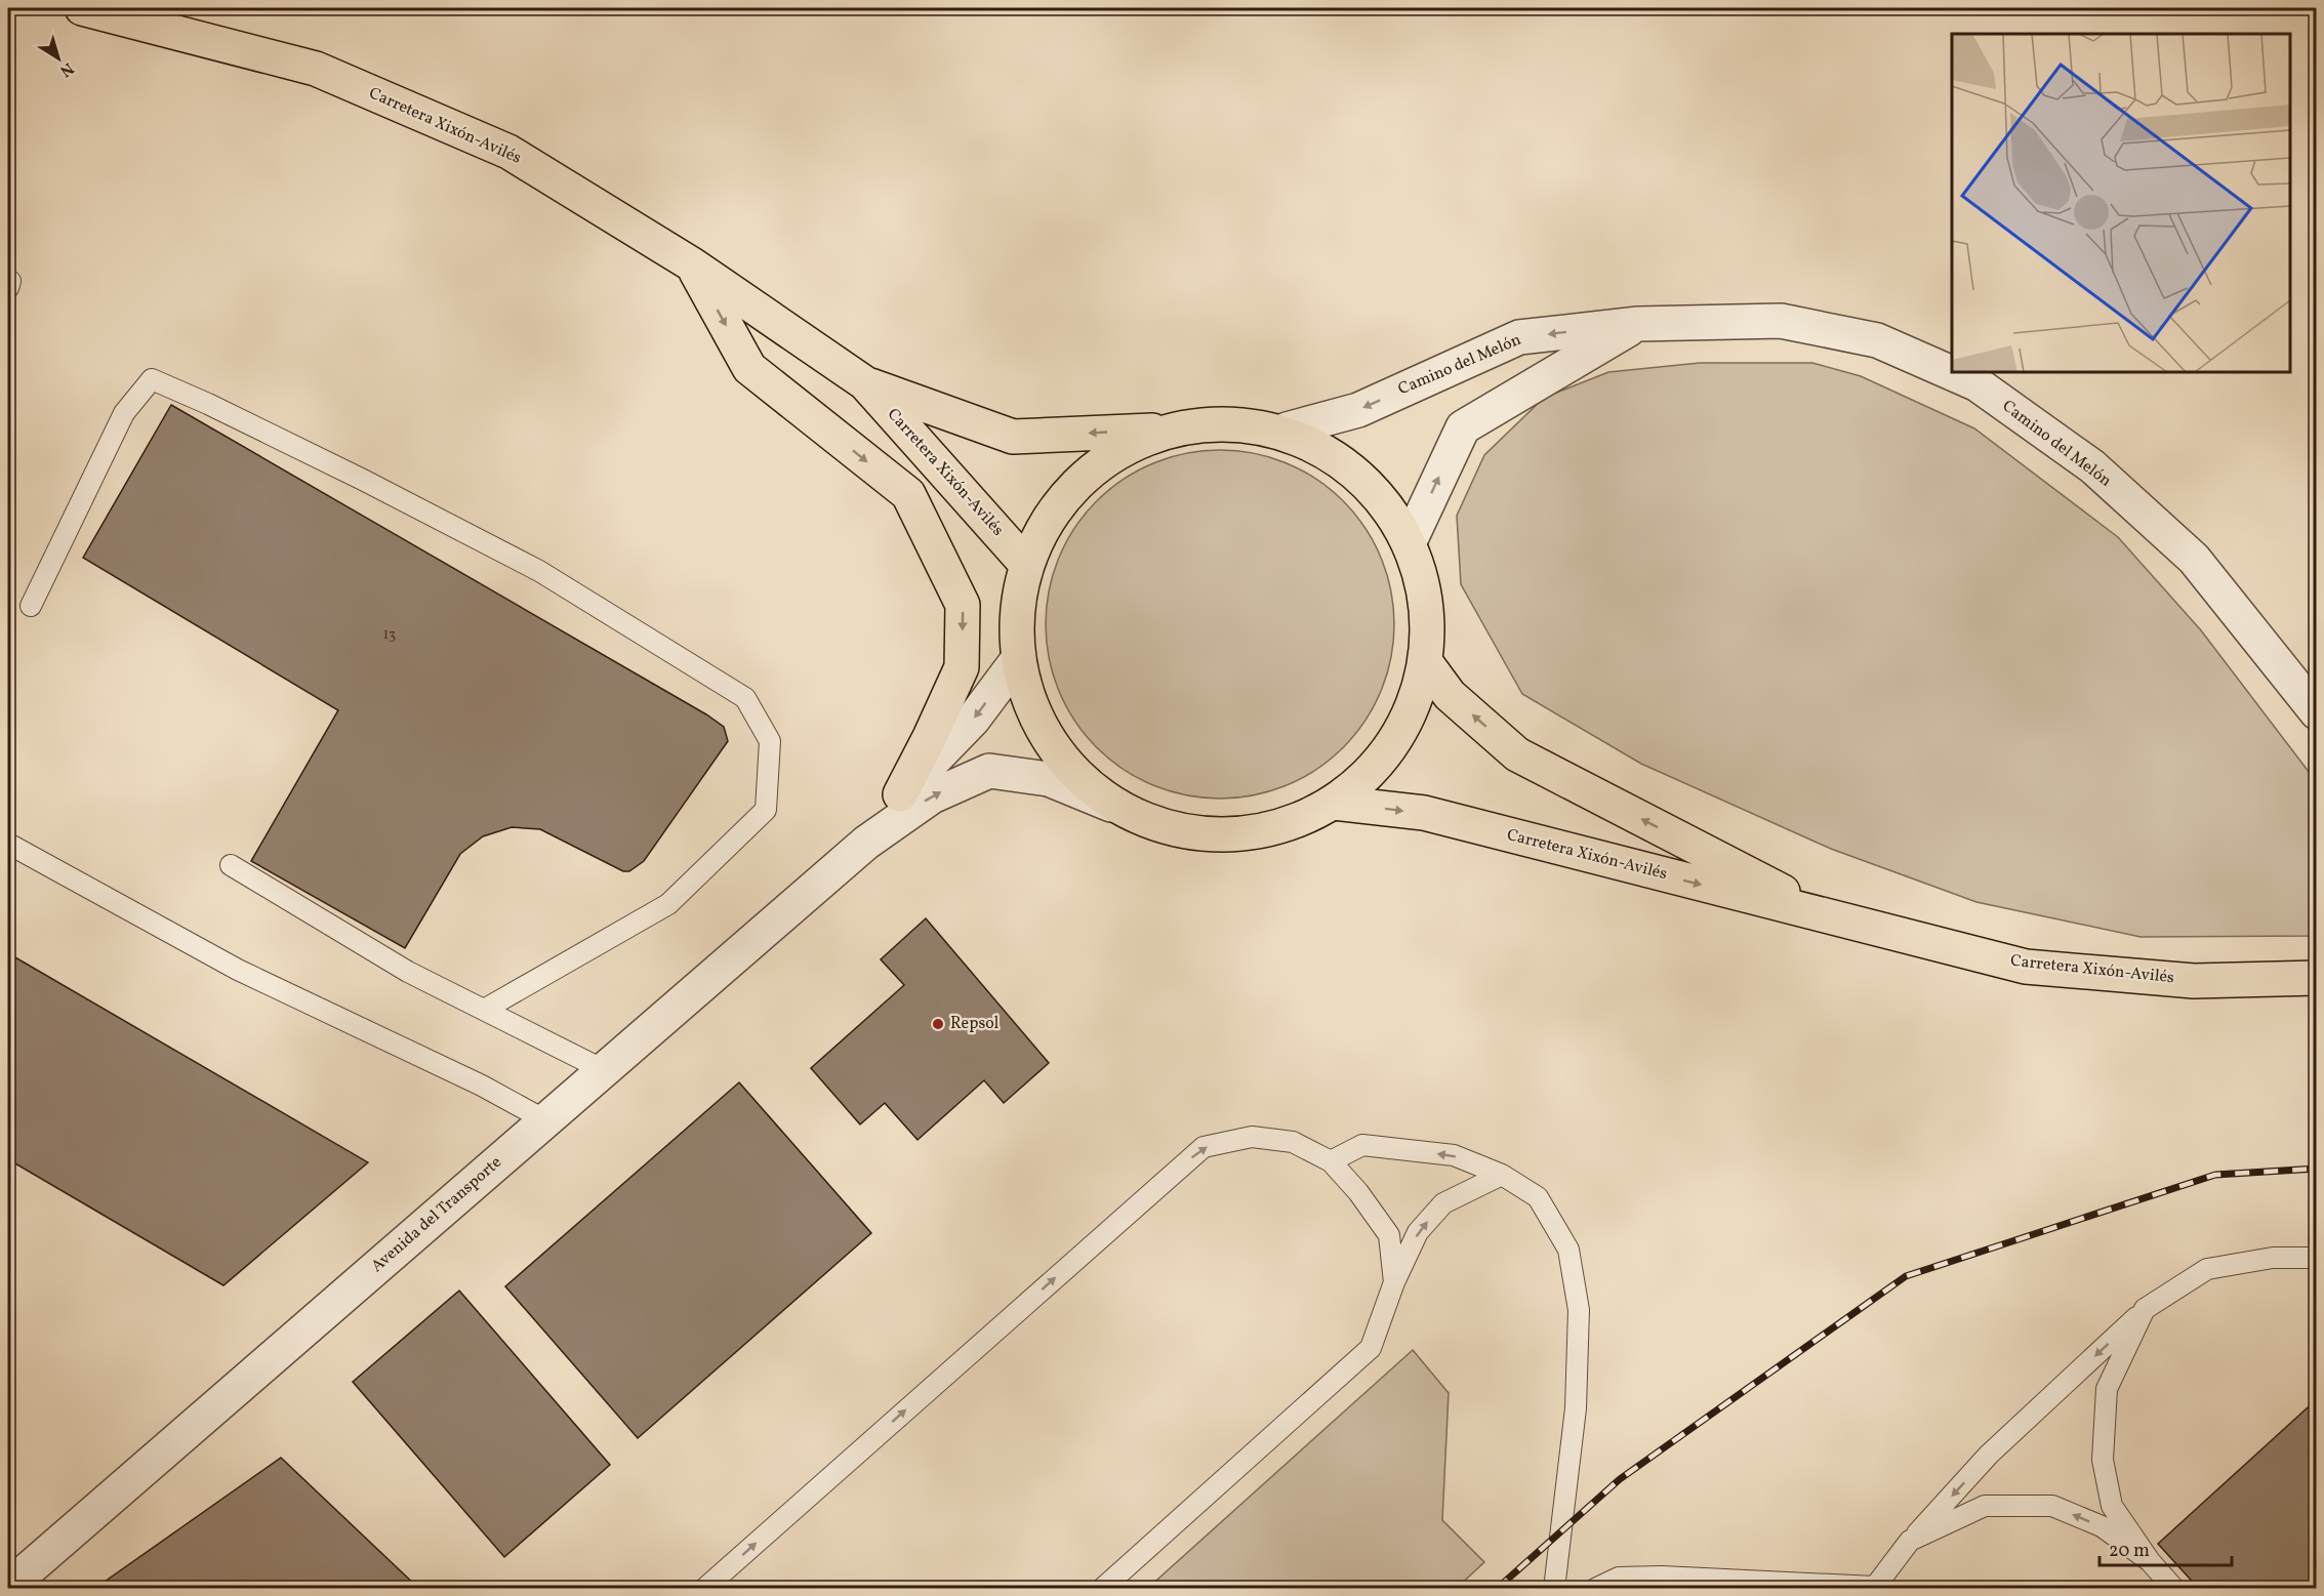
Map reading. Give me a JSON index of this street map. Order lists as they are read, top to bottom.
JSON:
{
  "streets": {
    "highway": ["Carretera Xixón-Avilés"],
    "street": ["Camino del Melón", "Avenida del Transporte"]
  },
  "crossings": [
    ["Carretera Xixón-Avilés", "Camino del Melón"]
  ],
  "places": ["Repsol"],
  "house_numbers": ["13"],
  "scale_bar": "20 m",
  "north": "bottom right"
}
